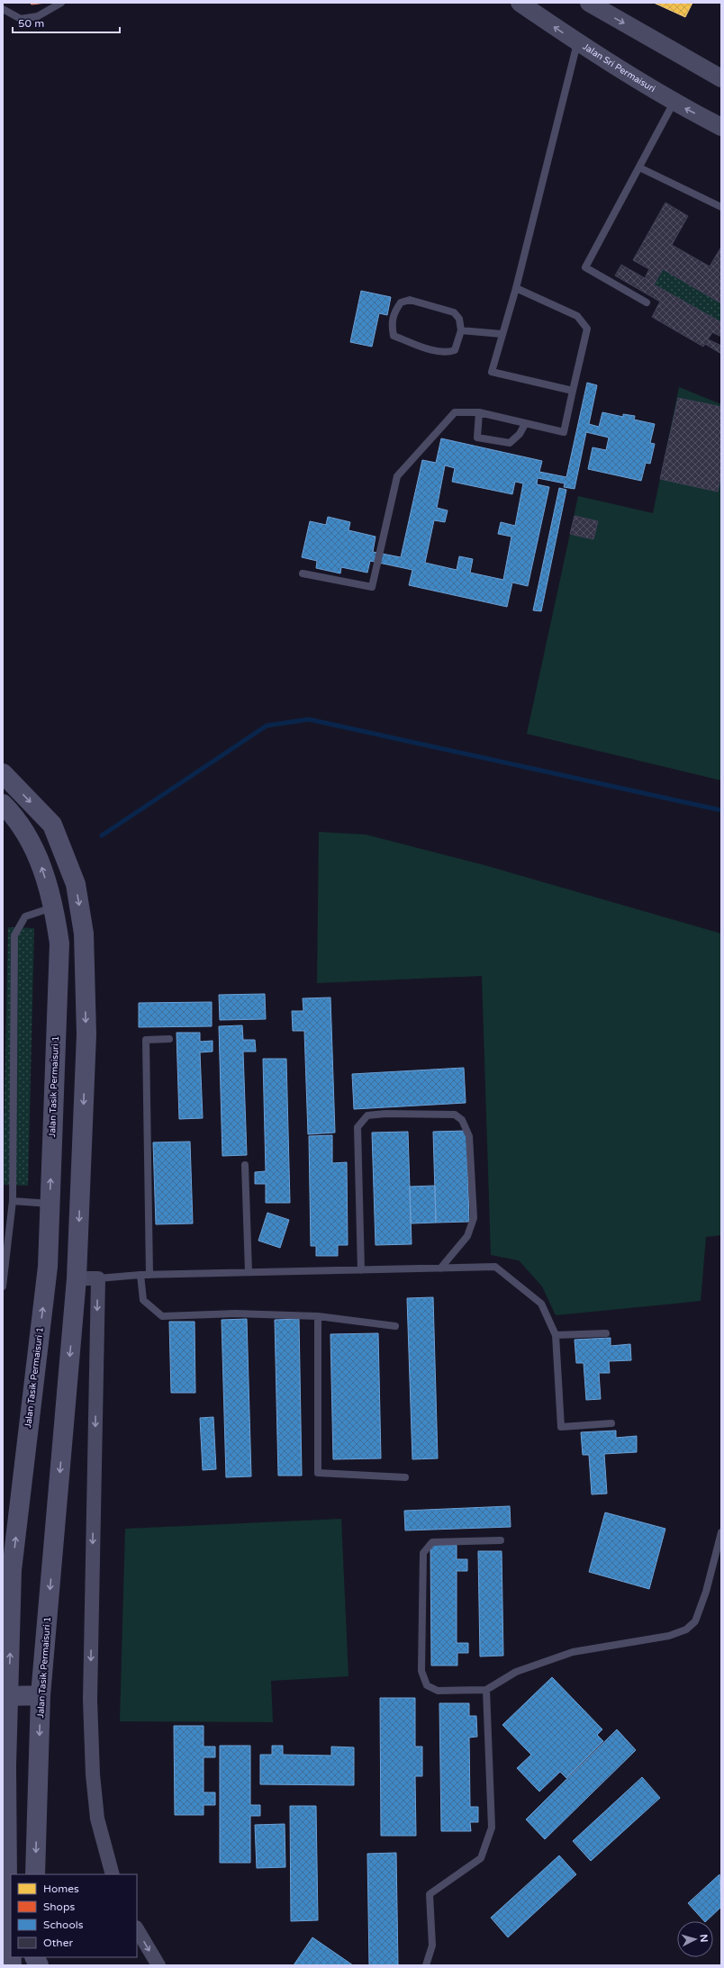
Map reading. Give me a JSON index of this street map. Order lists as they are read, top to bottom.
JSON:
{
  "streets": {
    "main road": ["Jalan Tasik Permaisuri 1"],
    "street": ["Jalan Sri Permaisuri"]
  },
  "one_way": ["Jalan Sri Permaisuri"],
  "legend": [
    "Homes",
    "Shops",
    "Schools",
    "Other"
  ],
  "scale_bar": "50 m",
  "north": "right"
}
